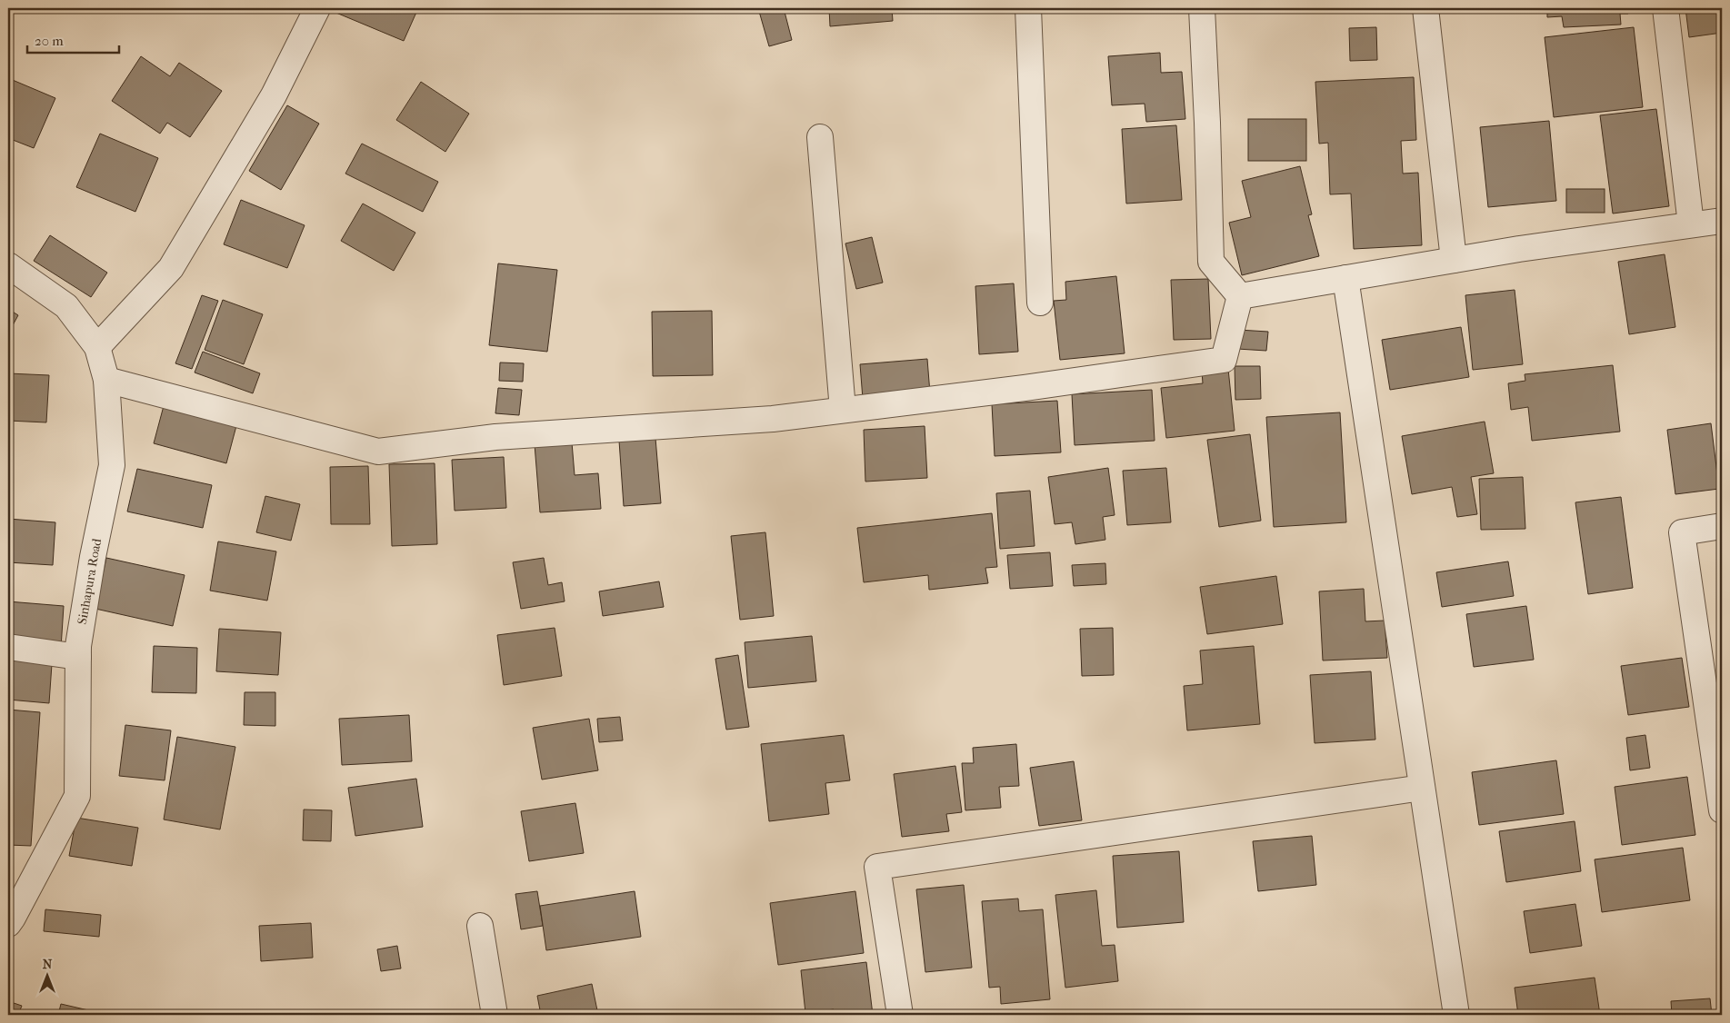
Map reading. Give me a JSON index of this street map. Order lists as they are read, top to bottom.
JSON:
{
  "streets": {
    "street": ["Sinhapura Road"]
  },
  "scale_bar": "20 m",
  "north": "top"
}
